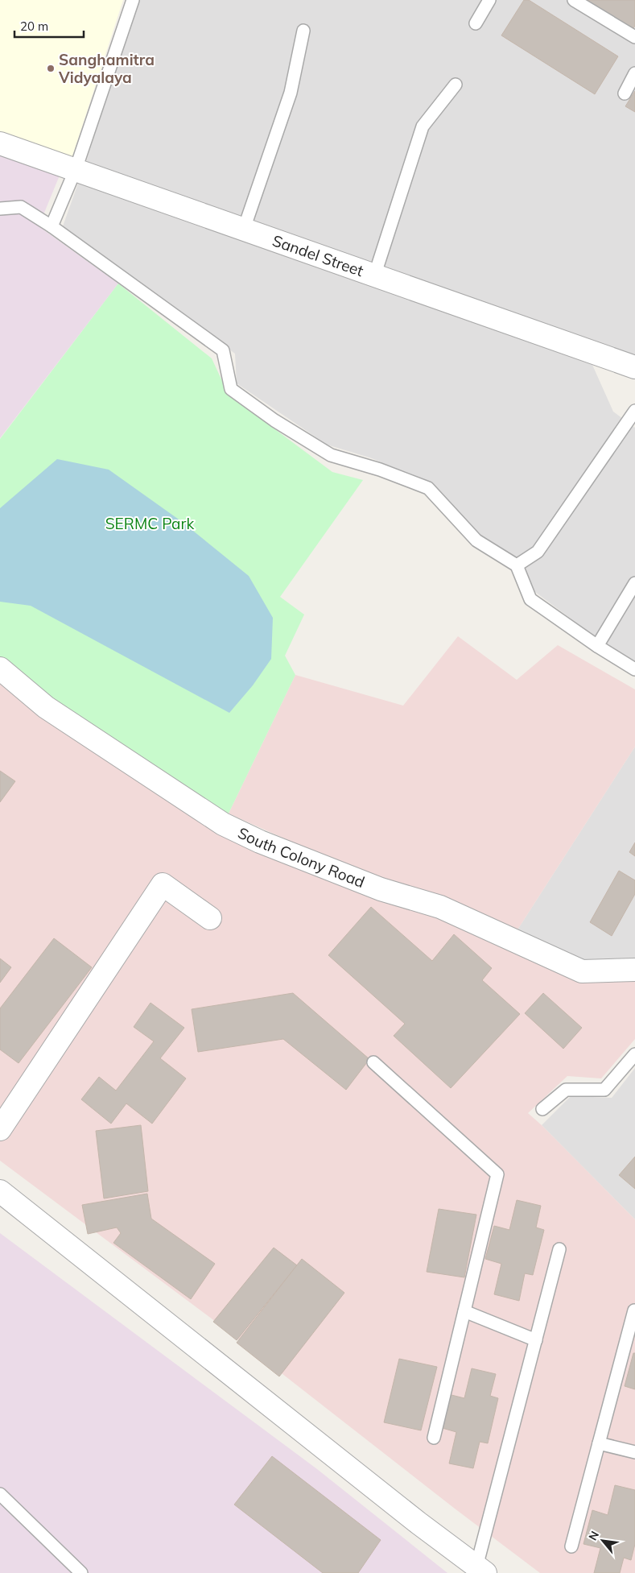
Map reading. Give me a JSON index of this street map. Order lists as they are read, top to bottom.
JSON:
{
  "streets": {
    "street": ["Sandel Street", "South Colony Road"]
  },
  "parks": ["SERMC Park"],
  "places": ["Sanghamitra Vidyalaya"],
  "scale_bar": "20 m",
  "north": "top left"
}
